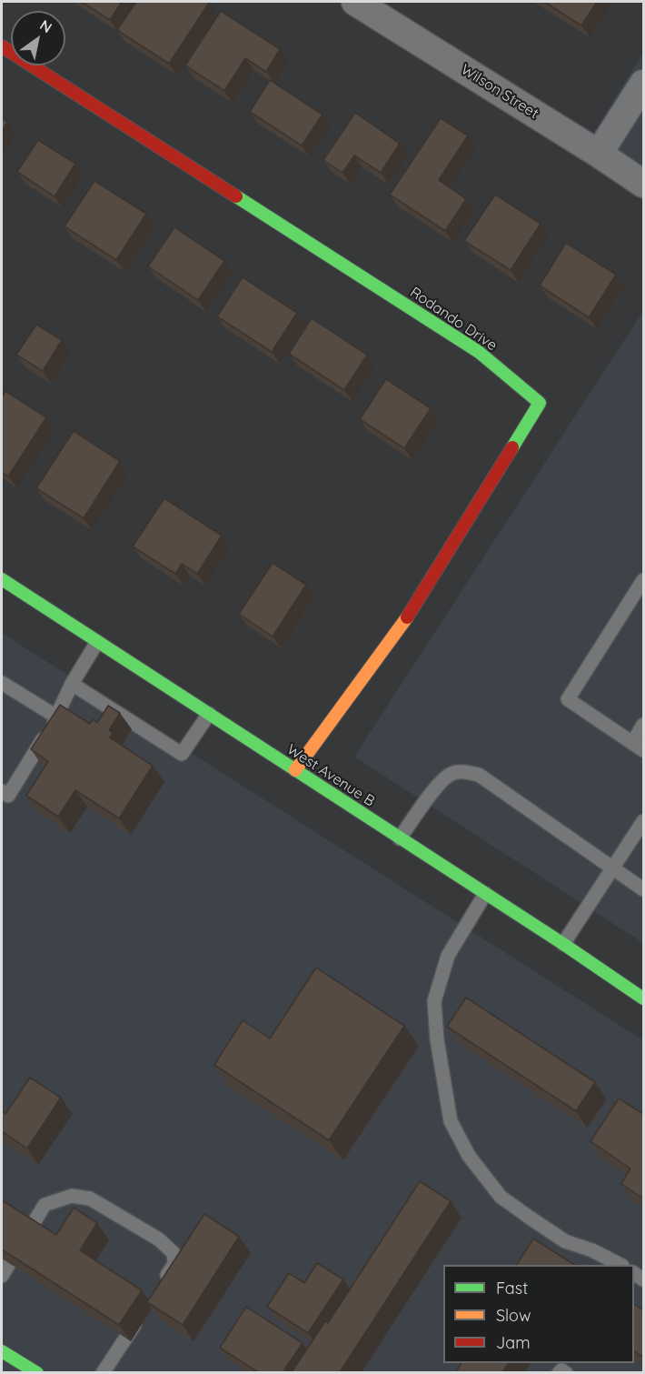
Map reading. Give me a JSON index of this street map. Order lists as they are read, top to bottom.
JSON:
{
  "streets": {
    "street": ["Wilson Street", "Rodando Drive", "West Avenue B"]
  },
  "crossings": [
    ["Rodando Drive", "West Avenue B"]
  ],
  "legend": ["Fast", "Slow", "Jam"],
  "north": "top right"
}
